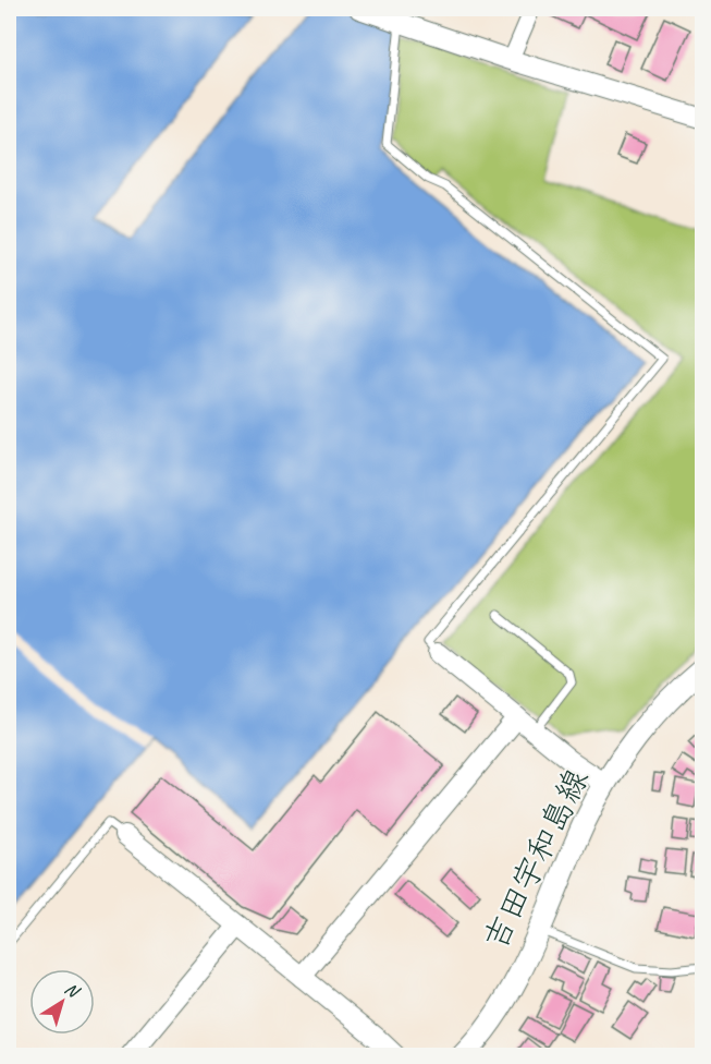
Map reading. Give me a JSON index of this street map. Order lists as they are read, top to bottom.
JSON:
{
  "streets": {
    "main road": ["吉田宇和島線"]
  },
  "north": "top right"
}
